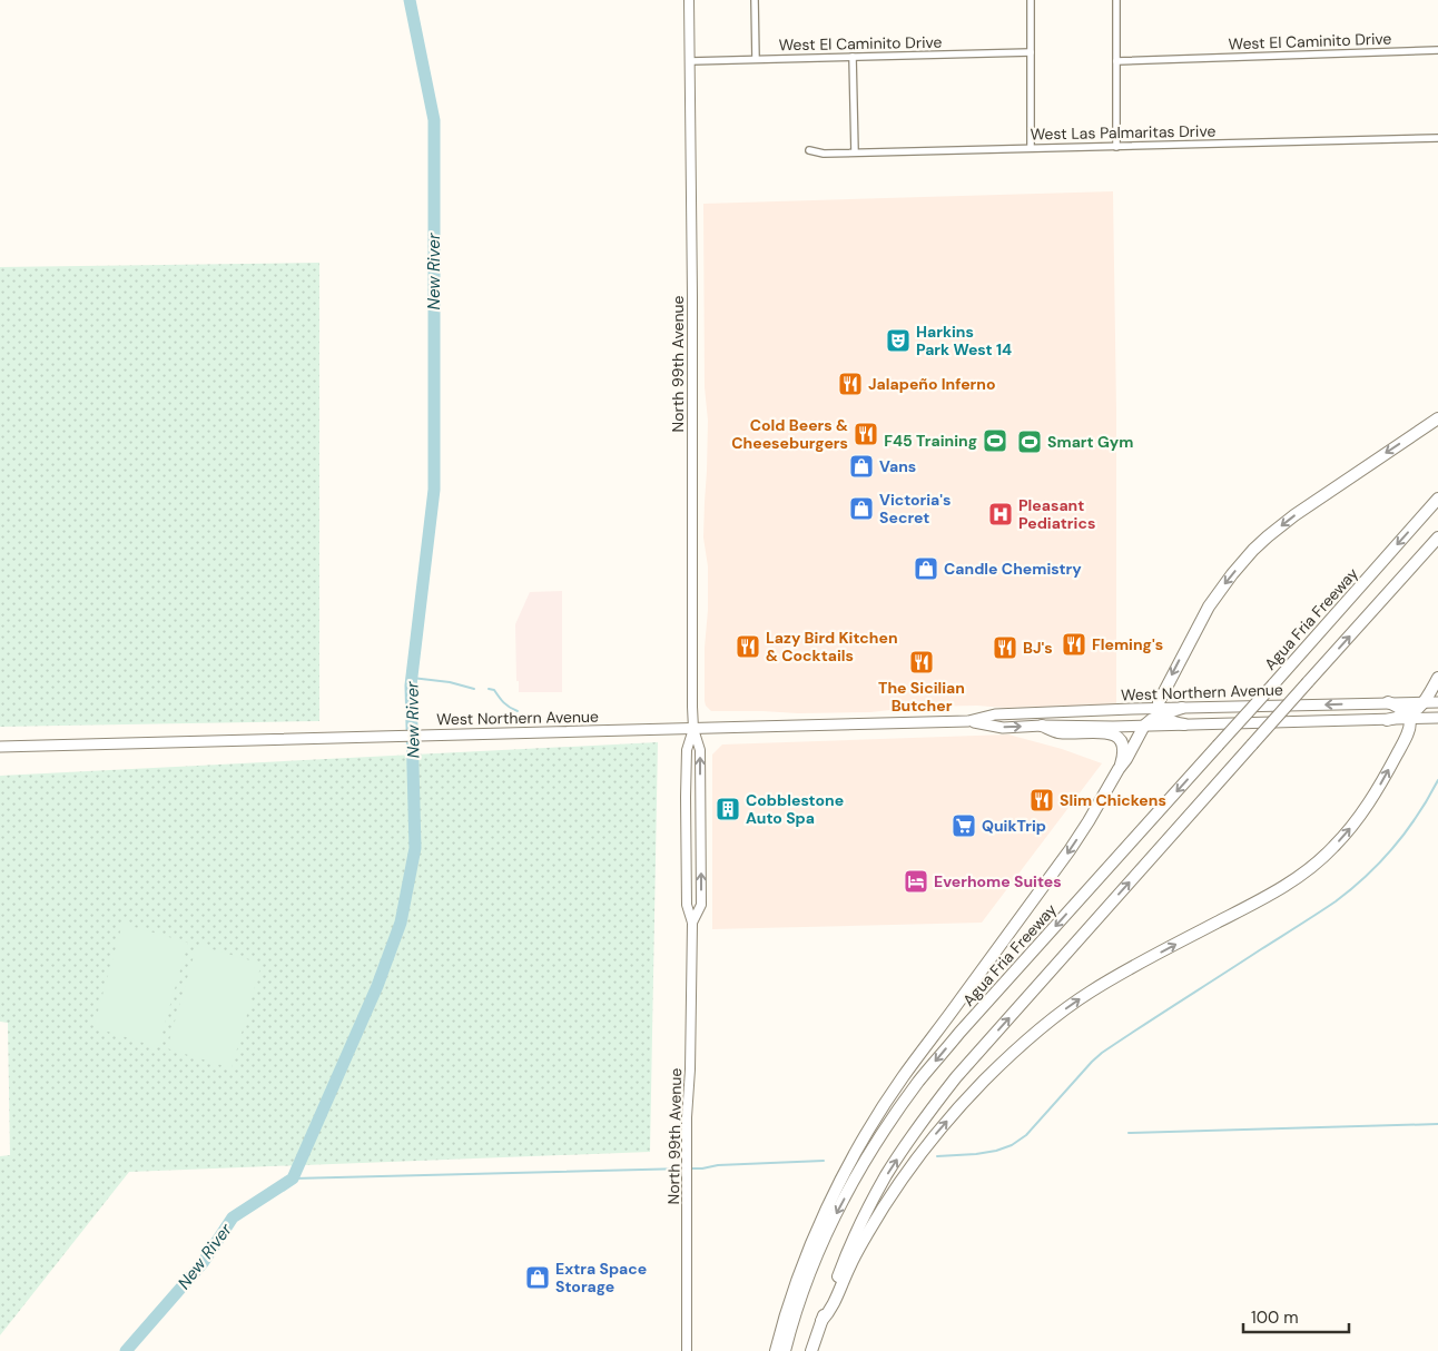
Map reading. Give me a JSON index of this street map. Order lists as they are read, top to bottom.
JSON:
{
  "streets": {
    "highway": ["Agua Fria Freeway"],
    "main road": ["North 99th Avenue", "West Northern Avenue"],
    "street": ["West El Caminito Drive", "West Las Palmaritas Drive"]
  },
  "crossings": [
    ["West El Caminito Drive", "North 99th Avenue"],
    ["North 99th Avenue", "West Northern Avenue"]
  ],
  "water": ["New River"],
  "places": {
    "theatre": ["Harkins Park West 14"],
    "restaurant": [
      "Jalapeño Inferno",
      "Cold Beers & Cheeseburgers",
      "Fleming's",
      "Lazy Bird Kitchen & Cocktails",
      "BJ's",
      "The Sicilian Butcher",
      "Slim Chickens"
    ],
    "sports": ["F45 Training", "Smart Gym"],
    "shop": [
      "Vans",
      "Victoria's Secret",
      "Candle Chemistry",
      "Extra Space Storage"
    ],
    "hospital": ["Pleasant Pediatrics"],
    "building": ["Cobblestone Auto Spa"],
    "supermarket": ["QuikTrip"],
    "hotel": ["Everhome Suites"]
  },
  "scale_bar": "100 m"
}
